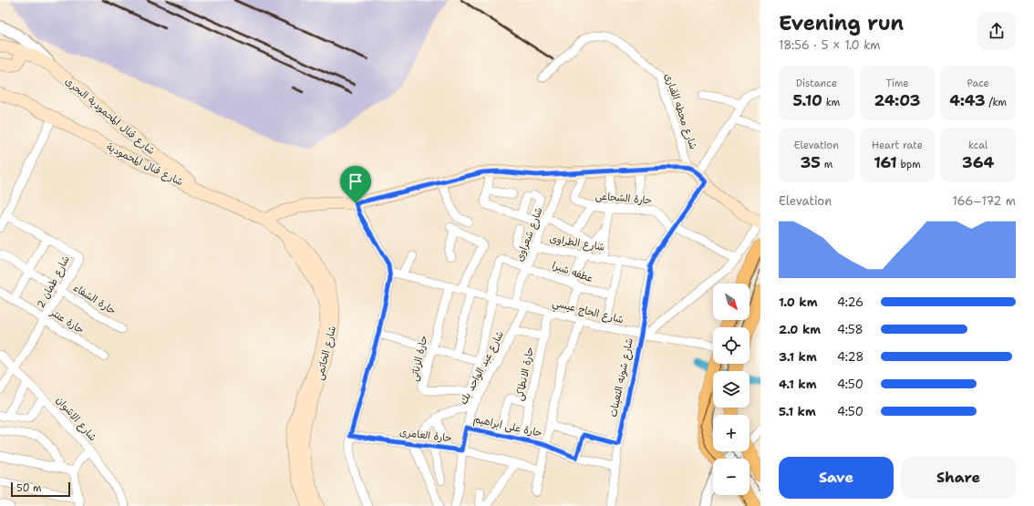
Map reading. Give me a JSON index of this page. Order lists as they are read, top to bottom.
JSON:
{
  "streets": {
    "main road": ["شارع قنال المحمودية البحرى", "شارع قنال المحمودية", "شارع الخاتمى"],
    "street": [
      "شارع محطه القبارى",
      "حارة الشجاعى",
      "شارع شعراوى",
      "شارع الطراوى",
      "عطفه شبرا",
      "شارع طمان 2",
      "حارة الشفاء",
      "شارع الحاج عيسي",
      "حارة عنتر",
      "حارة الزناتى",
      "شارع عبد الواحد بك",
      "حارة الانطاكى",
      "شارع شونه التعينات",
      "شارع الاشوان",
      "حارة على ابراهيم",
      "حارة العامرى"
    ]
  },
  "crossings": [
    ["شارع قنال المحمودية البحرى", "شارع قنال المحمودية"],
    ["شارع قنال المحمودية", "شارع الخاتمى"],
    ["حارة الشجاعى", "شارع شونه التعينات"],
    ["شارع شعراوى", "شارع الطراوى"],
    ["شارع شعراوى", "عطفه شبرا"],
    ["شارع شعراوى", "شارع الحاج عيسي"],
    ["شارع الطراوى", "شارع شونه التعينات"],
    ["عطفه شبرا", "شارع الحاج عيسي"],
    ["شارع طمان 2", "حارة الشفاء"],
    ["شارع طمان 2", "حارة عنتر"],
    ["شارع طمان 2", "شارع الاشوان"],
    ["شارع الحاج عيسي", "حارة الزناتى"],
    ["شارع الحاج عيسي", "شارع عبد الواحد بك"],
    ["شارع الحاج عيسي", "حارة الانطاكى"],
    ["شارع الحاج عيسي", "شارع شونه التعينات"],
    ["شارع عبد الواحد بك", "حارة على ابراهيم"],
    ["شارع عبد الواحد بك", "حارة العامرى"],
    ["حارة الانطاكى", "حارة على ابراهيم"],
    ["شارع شونه التعينات", "حارة على ابراهيم"]
  ],
  "scale_bar": "50 m",
  "north": "bottom right",
  "page": {
    "heading": ["Evening run", "18:56 · 5 × 1.0 km"],
    "stats": [
      ["Distance", "5.10 km"],
      ["Time", "24:03"],
      ["Pace", "4:43 /km"],
      ["Elevation", "35 m"],
      ["Heart rate", "161 bpm"],
      ["kcal", "364"]
    ],
    "chart": ["Elevation", "166–172 m"],
    "map_buttons": ["+", "−"],
    "list": [
      {
        "name": "1.0 km",
        "note": "4:26"
      },
      {
        "name": "2.0 km",
        "note": "4:58"
      },
      {
        "name": "3.1 km",
        "note": "4:28"
      },
      {
        "name": "4.1 km",
        "note": "4:50"
      },
      {
        "name": "5.1 km",
        "note": "4:50"
      }
    ],
    "buttons": ["Save", "Share"],
    "scale": "50 m"
  }
}
